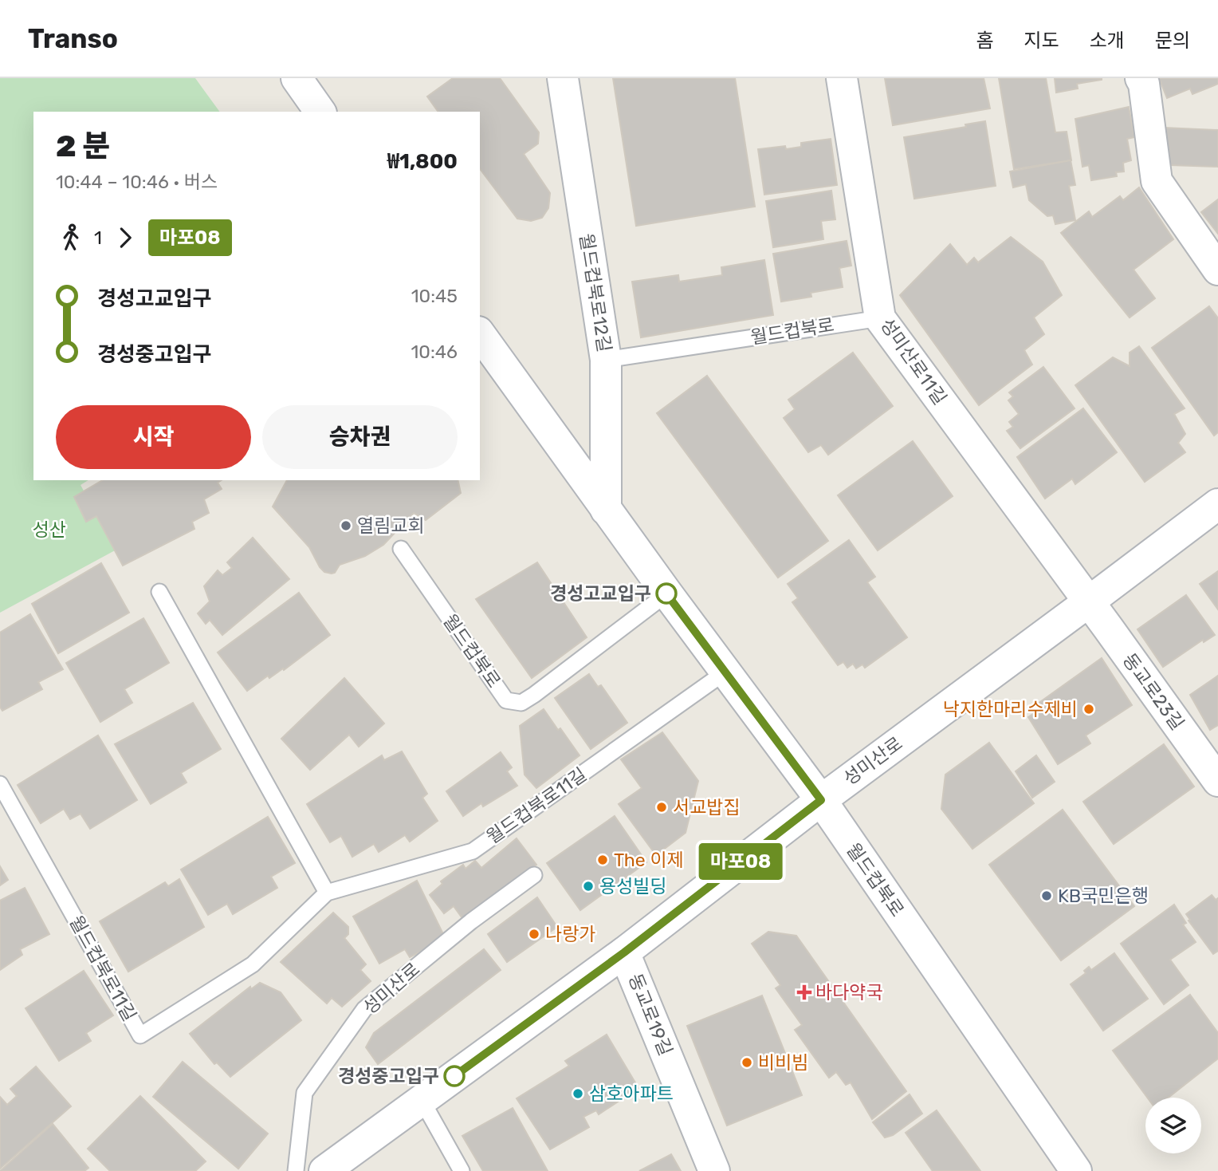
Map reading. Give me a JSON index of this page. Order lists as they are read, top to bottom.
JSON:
{
  "streets": {
    "street": [
      "월드컵북로12길",
      "월드컵북로",
      "성미산로11길",
      "동교로23길",
      "성미산로",
      "동교로19길"
    ],
    "lane": ["월드컵북로11길"]
  },
  "crossings": [
    ["월드컵북로12길", "월드컵북로"],
    ["월드컵북로", "성미산로11길"],
    ["월드컵북로", "성미산로"],
    ["월드컵북로", "월드컵북로11길"],
    ["성미산로11길", "동교로23길"],
    ["성미산로11길", "성미산로"],
    ["동교로23길", "성미산로"],
    ["성미산로", "동교로19길"]
  ],
  "parks": ["성산"],
  "places": {
    "other": [
      "열림교회",
      "경성고교입구",
      "낙지한마리수제비",
      "서교밥집",
      "The 이제",
      "용성빌딩",
      "KB국민은행",
      "나랑가",
      "비비빔",
      "경성중고입구",
      "삼호아파트"
    ],
    "health": ["바다약국"]
  },
  "lines": ["bus line 마포08"],
  "page": {
    "header": "Transo",
    "nav": [
      "홈",
      "지도",
      "소개",
      "문의"
    ],
    "on_map": "마포08",
    "heading": ["2 분", "10:44 – 10:46 · 버스", "₩1,800"],
    "legs": ["1", "마포08"],
    "list": [
      {
        "name": "경성고교입구",
        "value": "10:45"
      },
      {
        "name": "경성중고입구",
        "value": "10:46"
      }
    ],
    "buttons": ["시작", "승차권"]
  }
}
